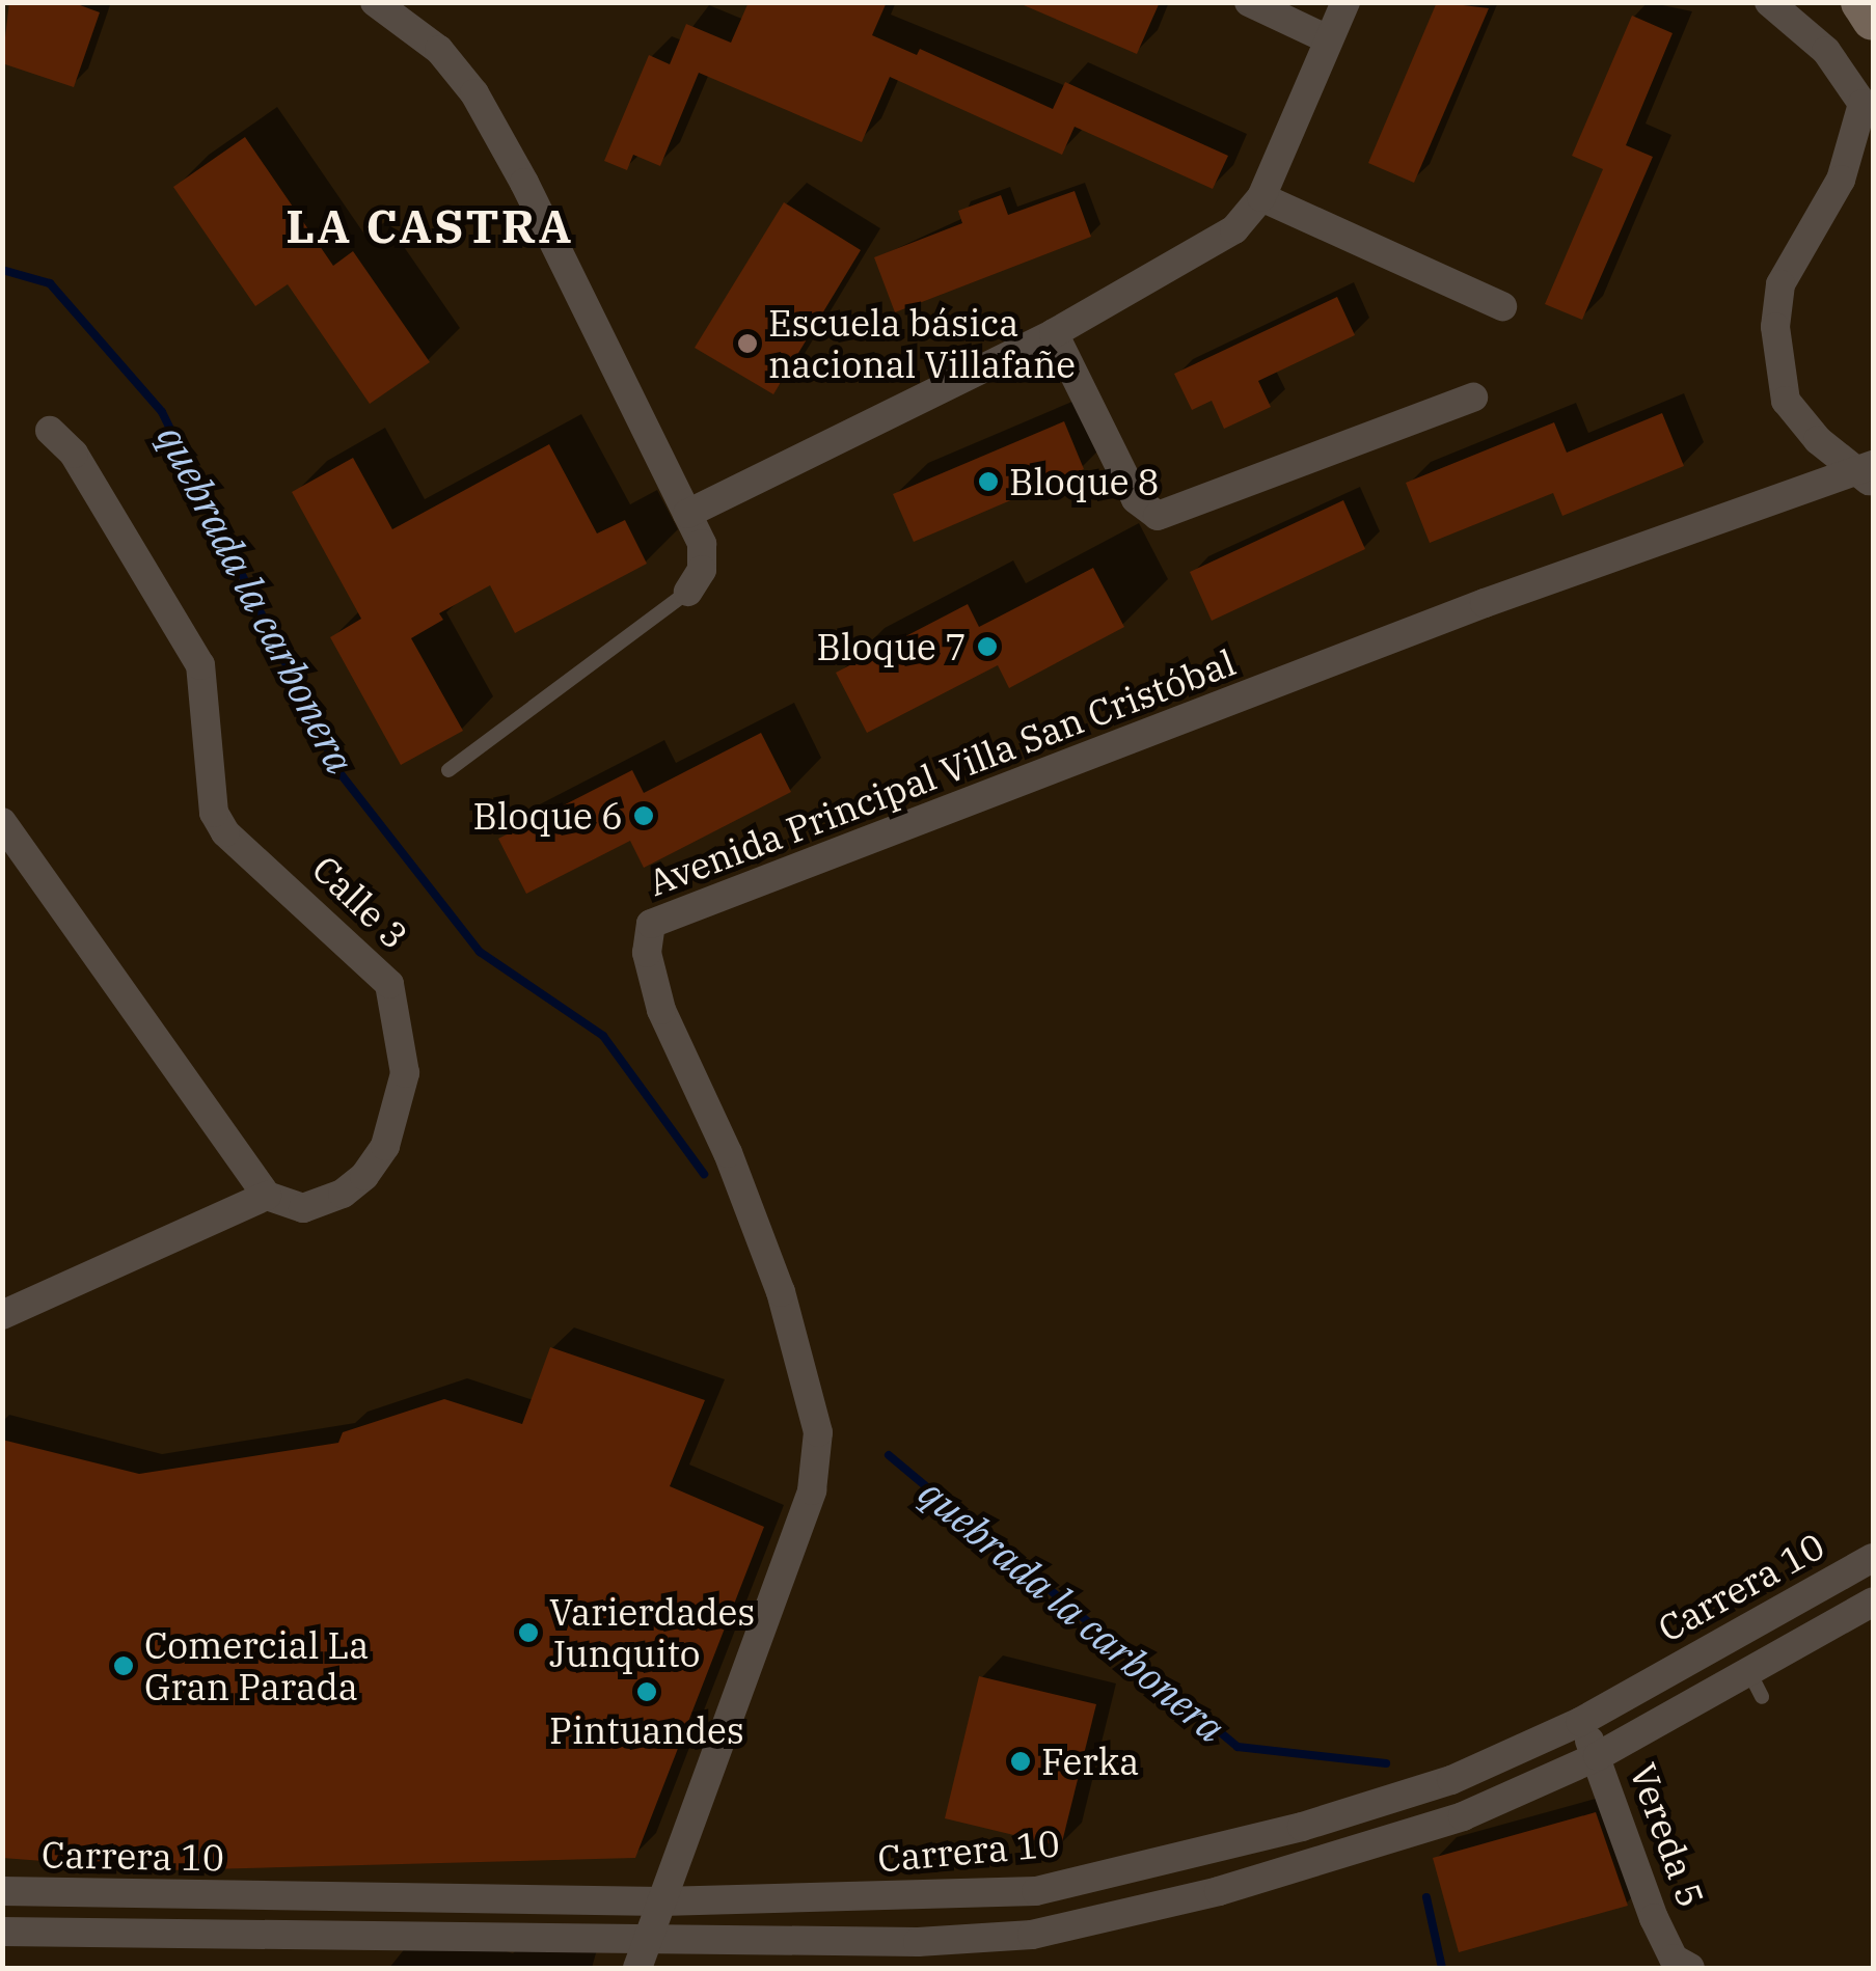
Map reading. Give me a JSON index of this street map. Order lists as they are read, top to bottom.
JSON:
{
  "streets": {
    "street": [
      "Avenida Principal Villa San Cristóbal",
      "Calle 3",
      "Carrera 10",
      "Vereda 5"
    ]
  },
  "crossings": [
    ["Avenida Principal Villa San Cristóbal", "Carrera 10"],
    ["Carrera 10", "Vereda 5"]
  ],
  "districts": ["LA CASTRA"],
  "water": ["quebrada la carbonera"],
  "places": [
    "Escuela básica nacional Villafañe",
    "Bloque 8",
    "Bloque 7",
    "Bloque 6",
    "Varierdades Junquito",
    "Comercial La Gran Parada",
    "Pintuandes",
    "Ferka"
  ]
}
